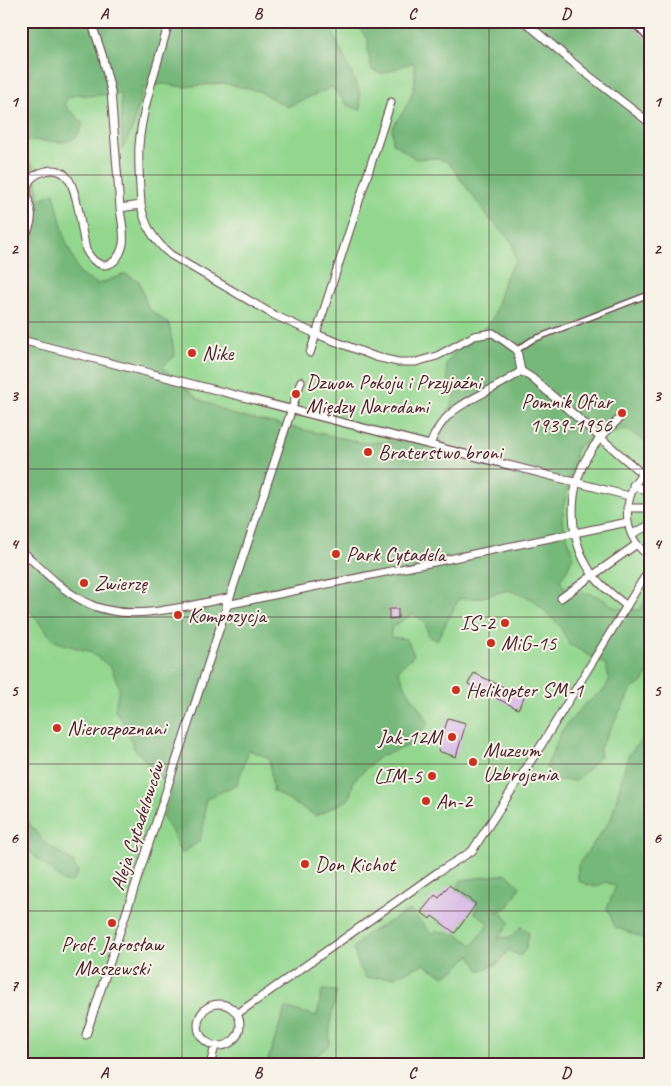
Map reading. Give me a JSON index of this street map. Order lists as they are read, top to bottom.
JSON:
{
  "streets": {
    "street": ["Aleja Cytadelowców"]
  },
  "places": [
    "Nike",
    "Dzwon Pokoju i Przyjaźni Między Narodami",
    "Pomnik Ofiar 1939-1956",
    "Braterstwo broni",
    "Park Cytadela",
    "Zwierzę",
    "Kompozycja",
    "IS-2",
    "MiG-15",
    "Helikopter SM-1",
    "Nierozpoznani",
    "Jak-12M",
    "Muzeum Uzbrojenia",
    "LIM-5",
    "An-2",
    "Don Kichot",
    "Prof. Jarosław Maszewski"
  ],
  "grid": {
    "columns": [
      "A",
      "B",
      "C",
      "D"
    ],
    "rows": [
      "1",
      "2",
      "3",
      "4",
      "5",
      "6",
      "7"
    ]
  }
}
